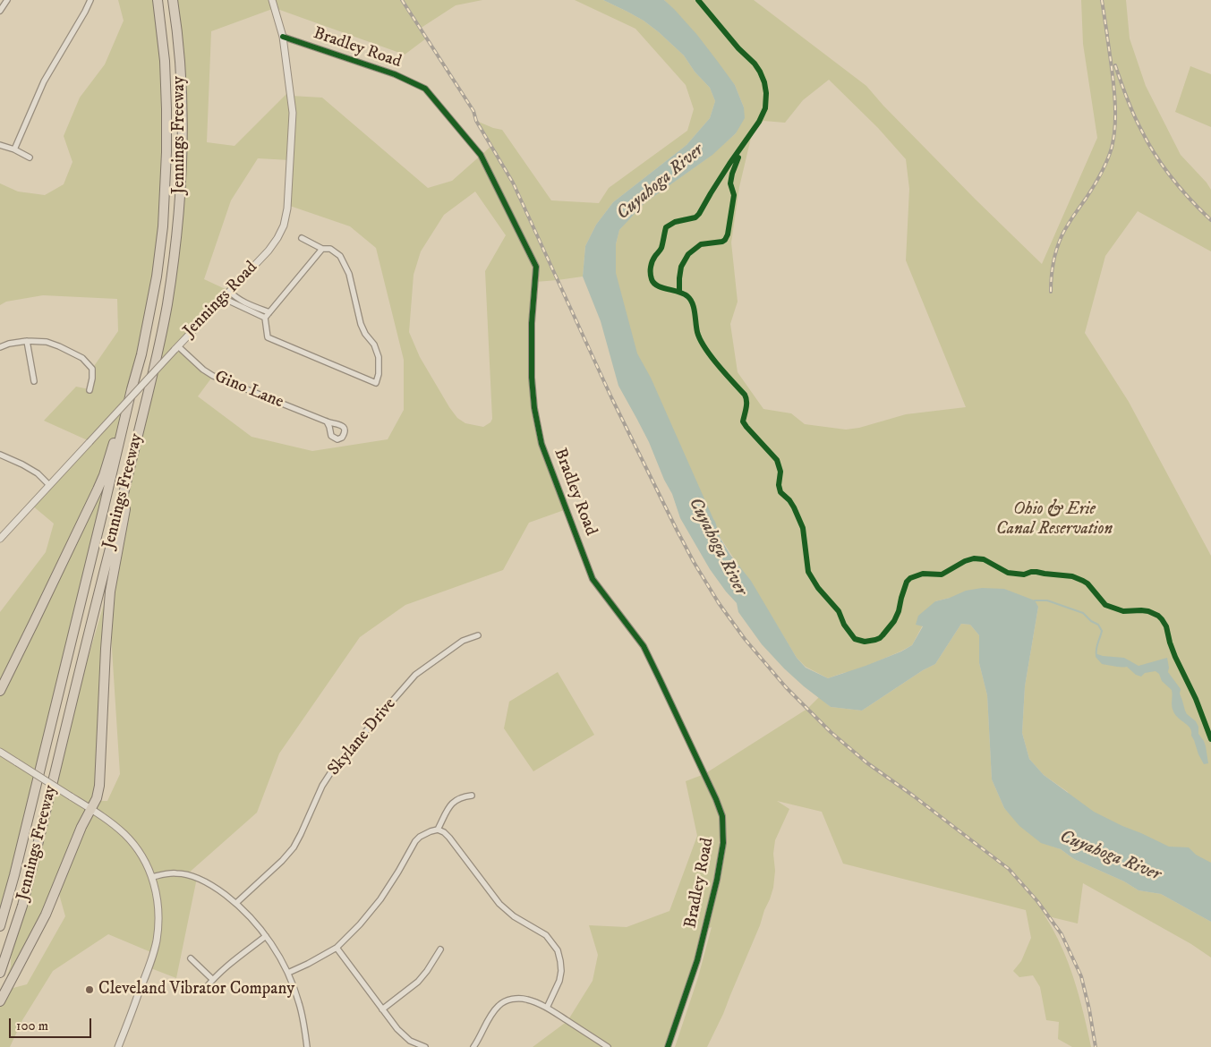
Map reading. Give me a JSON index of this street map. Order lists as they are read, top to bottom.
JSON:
{
  "streets": {
    "highway": ["Jennings Freeway"],
    "street": [
      "Bradley Road",
      "Jennings Road",
      "Gino Lane",
      "Skylane Drive"
    ]
  },
  "crossings": [
    ["Bradley Road", "Jennings Road"],
    ["Jennings Road", "Gino Lane"]
  ],
  "water": ["Cuyahoga River"],
  "parks": ["Ohio & Erie Canal Reservation"],
  "places": ["Cleveland Vibrator Company"],
  "scale_bar": "100 m"
}
